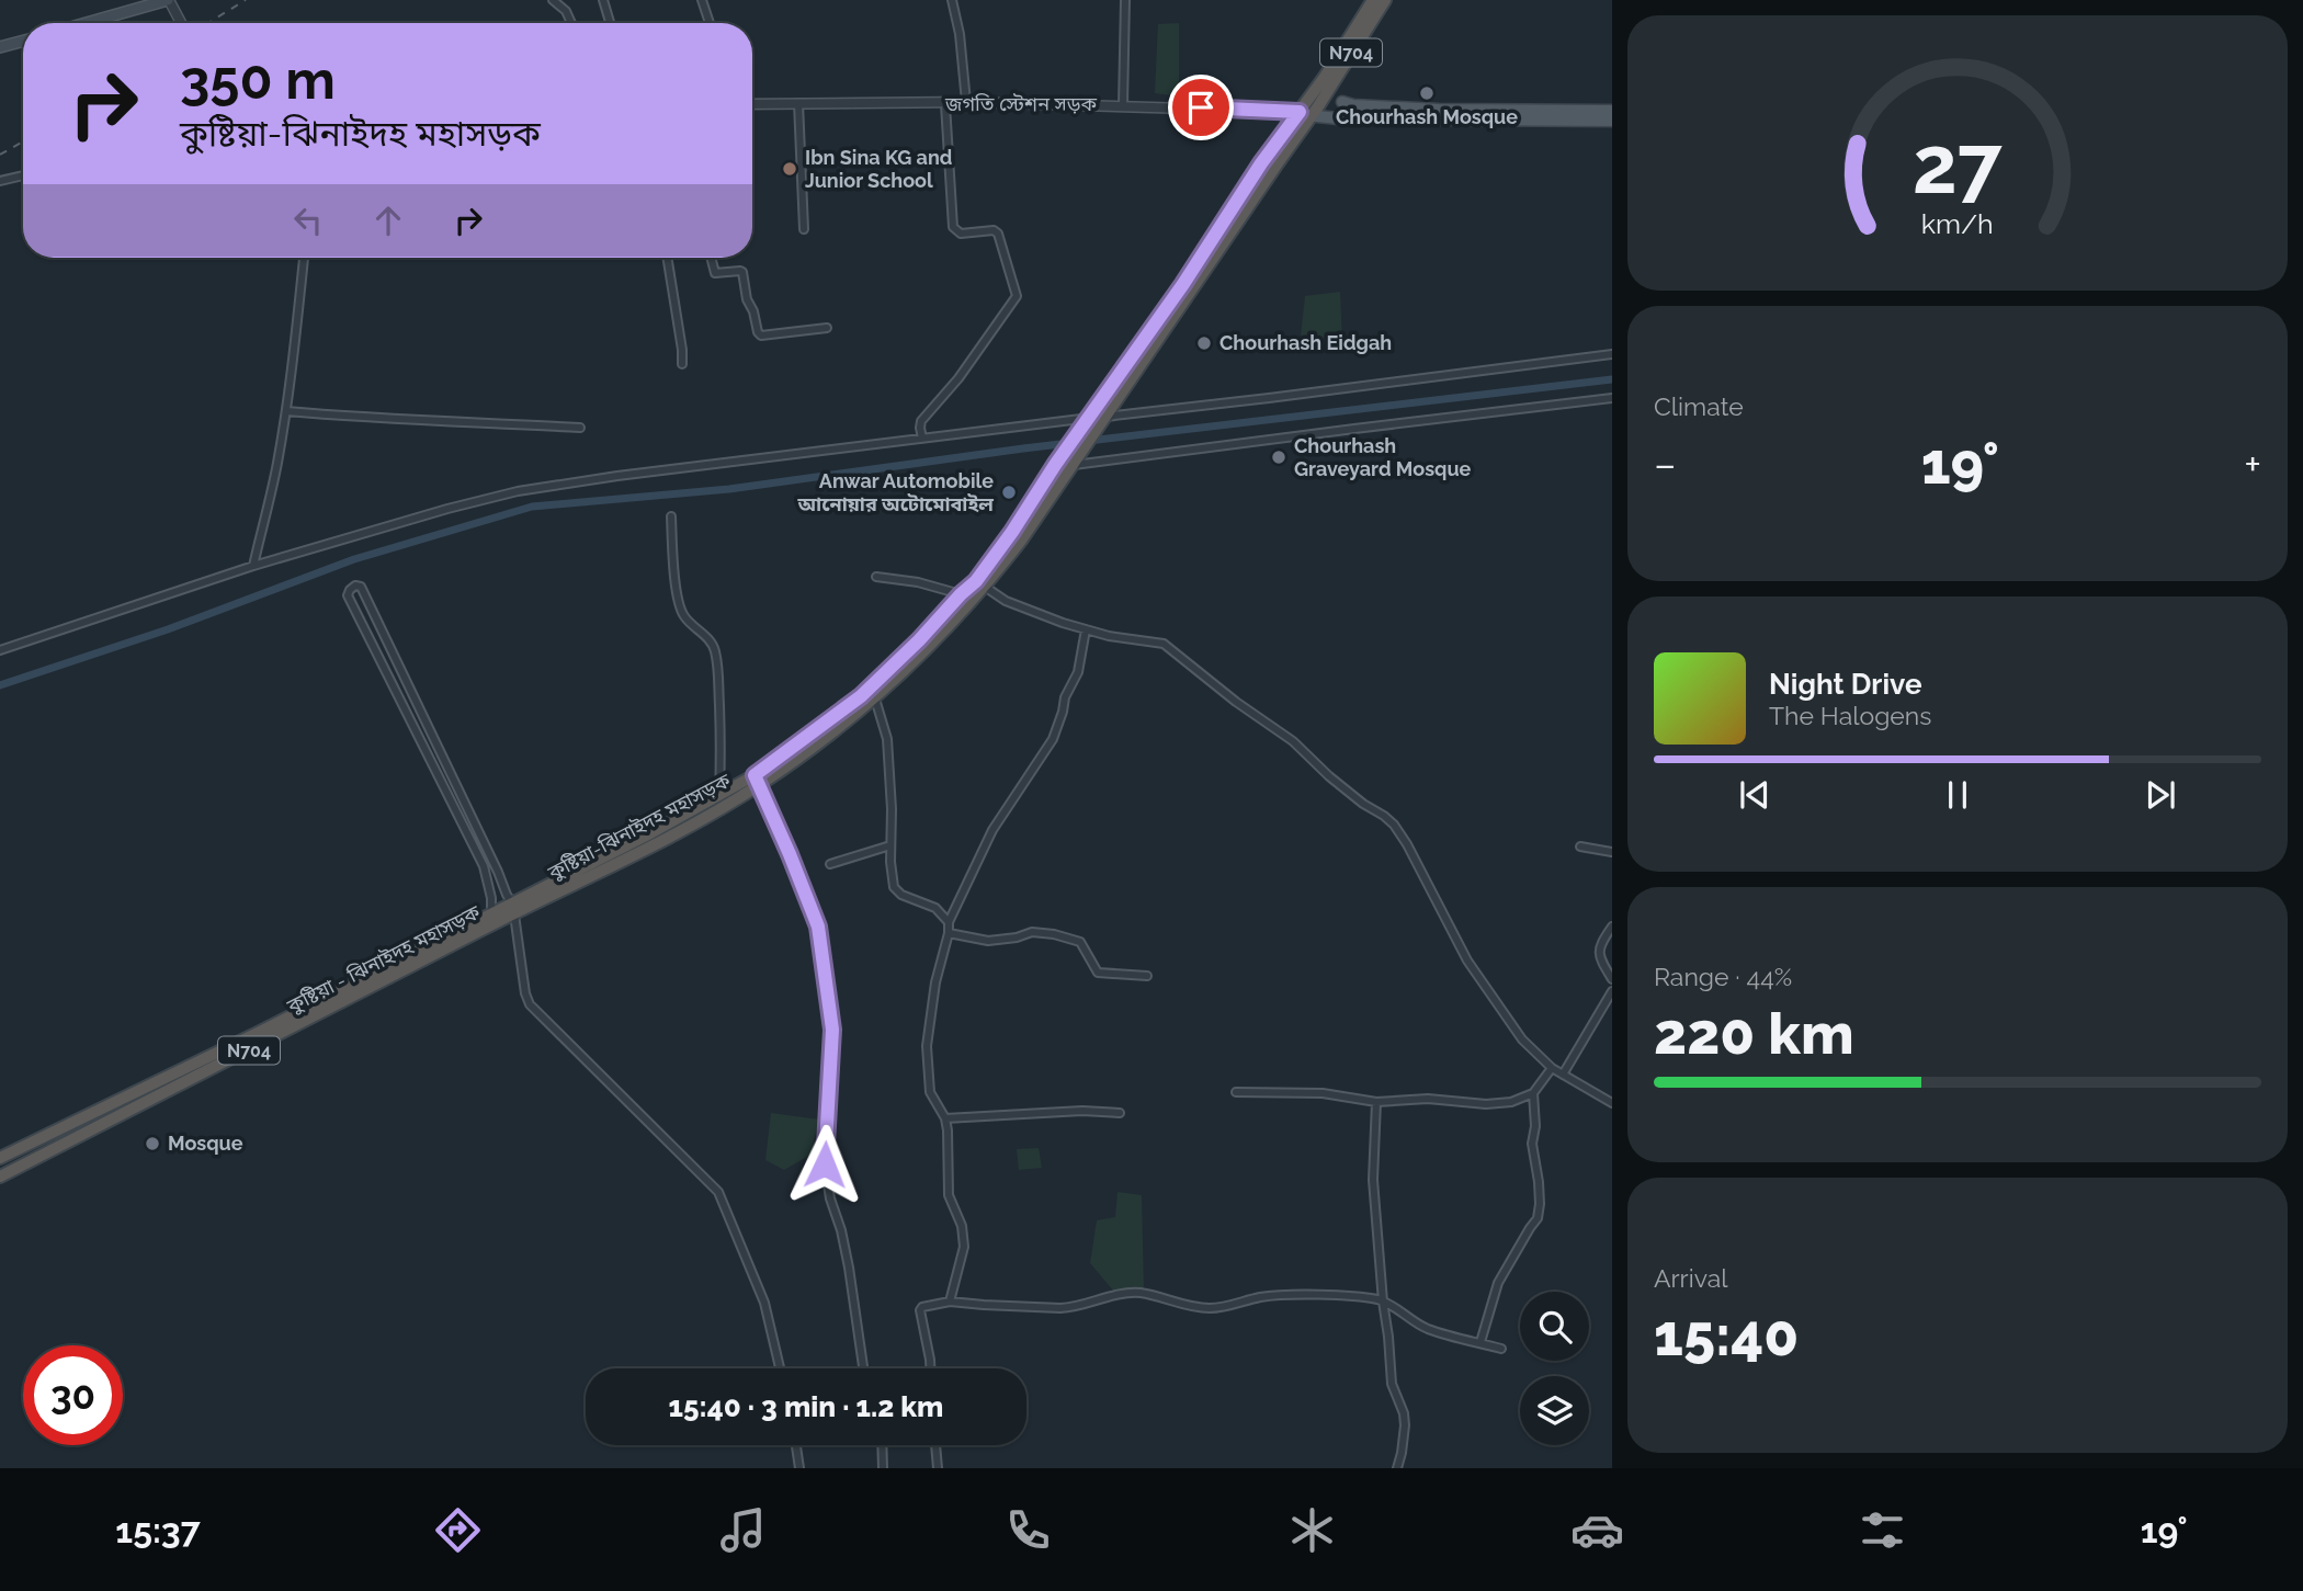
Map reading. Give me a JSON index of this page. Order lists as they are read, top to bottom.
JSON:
{
  "streets": {
    "highway": ["N704", "কুষ্টিয়া-ঝিনাইদহ মহাসড়ক", "কুষ্টিয়া - ঝিনাইদহ মহাসড়ক"],
    "street": ["জগতি স্টেশন সড়ক"]
  },
  "crossings": [
    ["জগতি স্টেশন সড়ক", "কুষ্টিয়া-ঝিনাইদহ মহাসড়ক"],
    ["কুষ্টিয়া-ঝিনাইদহ মহাসড়ক", "কুষ্টিয়া - ঝিনাইদহ মহাসড়ক"]
  ],
  "places": [
    "Chourhash Mosque",
    "Ibn Sina KG and Junior School",
    "Chourhash Eidgah",
    "Chourhash Graveyard Mosque",
    "Anwar Automobile আনোয়ার অটোমোবাইল",
    "Mosque"
  ],
  "page": {
    "turn": ["350 m", "কুষ্টিয়া-ঝিনাইদহ মহাসড়ক"],
    "tile": [
      "Climate",
      ["Range · 44%", "220 km"],
      ["Arrival", "15:40"]
    ],
    "heat": ["−", "19°", "+"],
    "song": ["Night Drive", "The Halogens"],
    "limit": "30",
    "trip": "15:40 · 3 min · 1.2 km",
    "tabs": ["15:37", "19°"],
    "gauge": ["27", "km/h"]
  }
}
